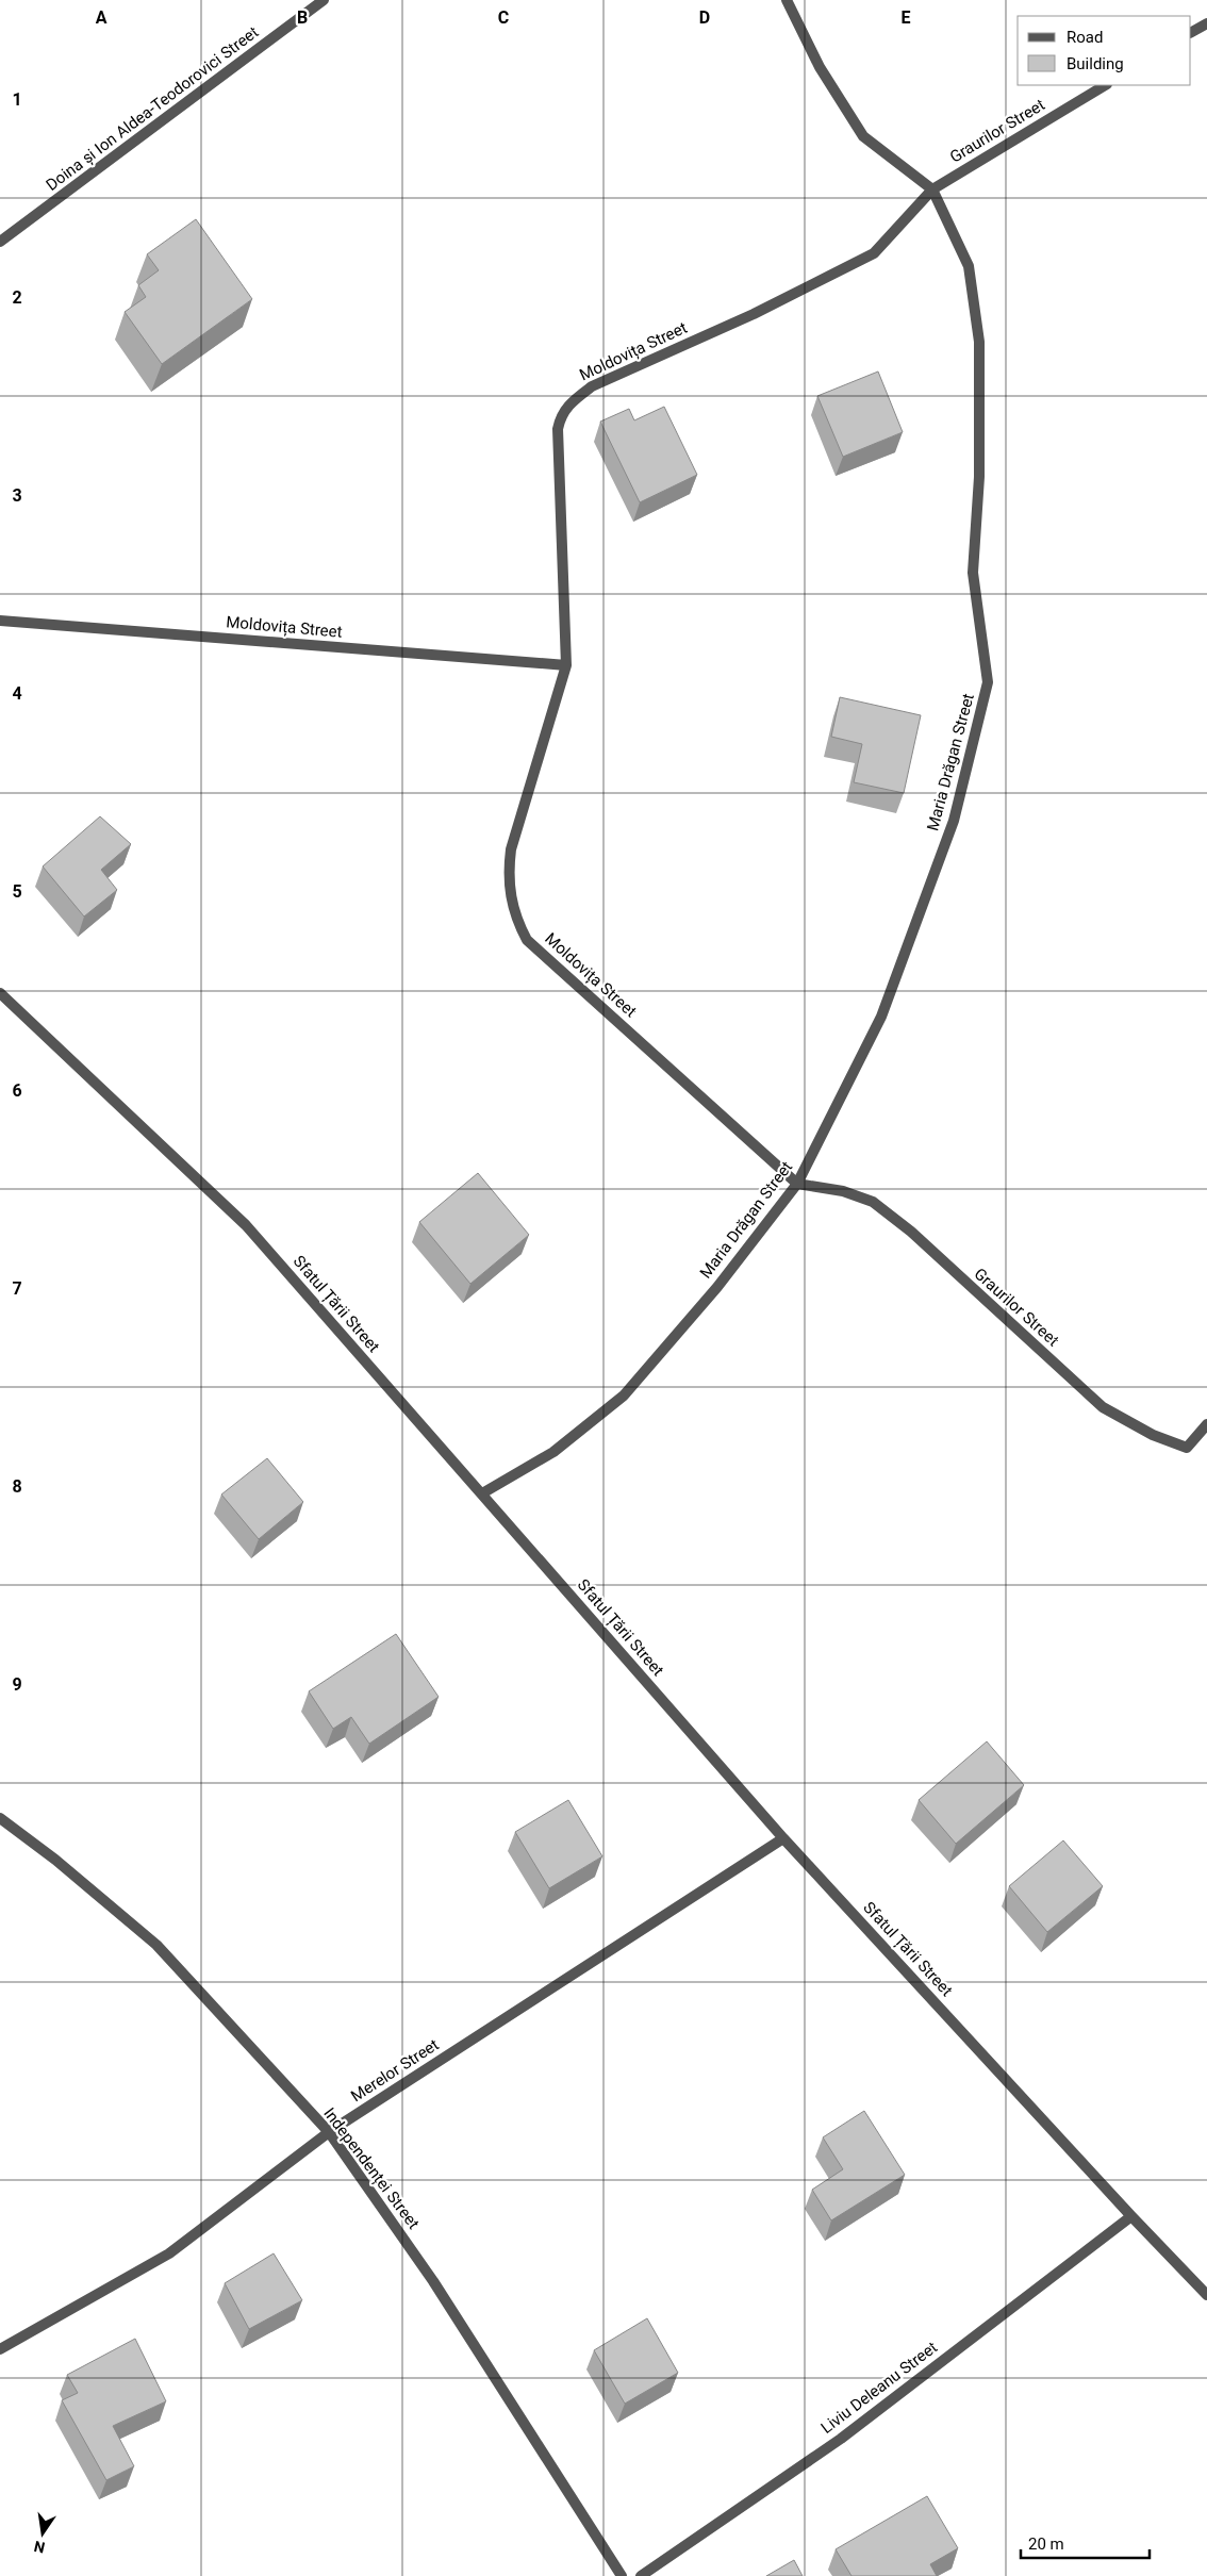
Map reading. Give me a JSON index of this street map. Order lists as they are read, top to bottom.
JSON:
{
  "streets": {
    "street": [
      "Doina și Ion Aldea-Teodorovici Street",
      "Graurilor Street",
      "Moldovița Street",
      "Maria Drăgan Street",
      "Sfatul Țării Street",
      "Merelor Street",
      "Independenței Street",
      "Liviu Deleanu Street"
    ]
  },
  "crossings": [
    ["Graurilor Street", "Moldovița Street"],
    ["Graurilor Street", "Maria Drăgan Street"],
    ["Moldovița Street", "Maria Drăgan Street"],
    ["Maria Drăgan Street", "Sfatul Țării Street"],
    ["Sfatul Țării Street", "Merelor Street"],
    ["Sfatul Țării Street", "Liviu Deleanu Street"],
    ["Merelor Street", "Independenței Street"]
  ],
  "legend": ["Road", "Building"],
  "scale_bar": "20 m",
  "north": "bottom",
  "grid": {
    "columns": [
      "A",
      "B",
      "C",
      "D",
      "E"
    ],
    "rows": [
      "1",
      "2",
      "3",
      "4",
      "5",
      "6",
      "7",
      "8",
      "9"
    ]
  }
}
